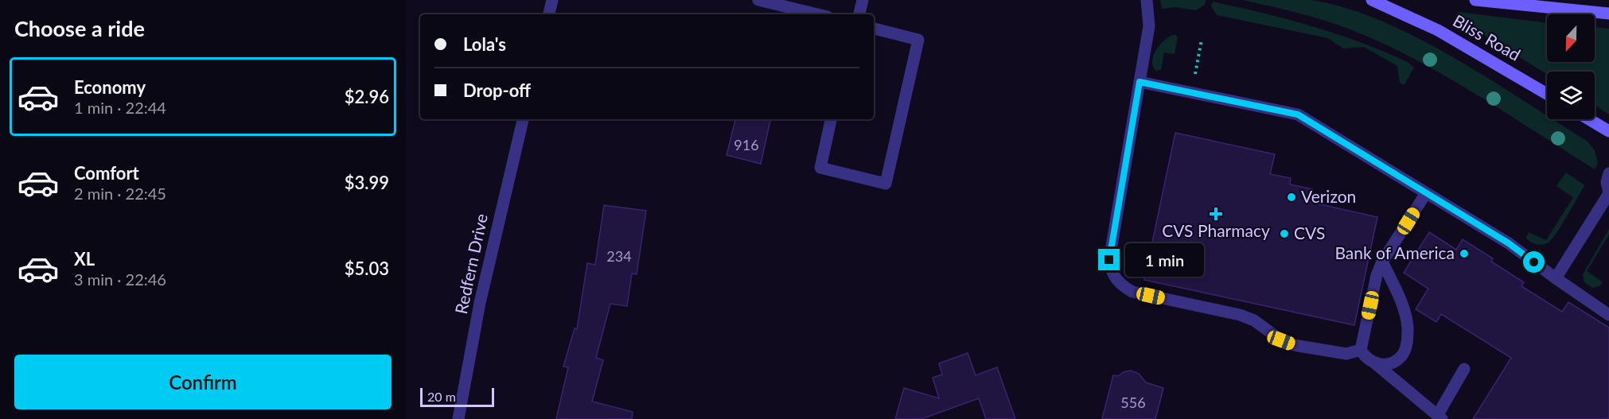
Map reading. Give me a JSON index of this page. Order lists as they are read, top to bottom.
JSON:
{
  "streets": {
    "main road": ["Bliss Road"],
    "street": ["Redfern Drive"]
  },
  "places": {
    "other": ["Verizon", "CVS", "Bank of America"],
    "health": ["CVS Pharmacy"]
  },
  "house_numbers": ["916", "234", "556"],
  "scale_bar": "20 m",
  "north": "bottom",
  "page": {
    "heading": "Choose a ride",
    "banner": ["Lola's", "Drop-off"],
    "list": [
      {
        "name": "Economy",
        "note": "1 min · 22:44",
        "value": "$2.96"
      },
      {
        "name": "Comfort",
        "note": "2 min · 22:45",
        "value": "$3.99"
      },
      {
        "name": "XL",
        "note": "3 min · 22:46",
        "value": "$5.03"
      }
    ],
    "bubble": "1 min",
    "buttons": "Confirm",
    "scale": "20 m"
  }
}
